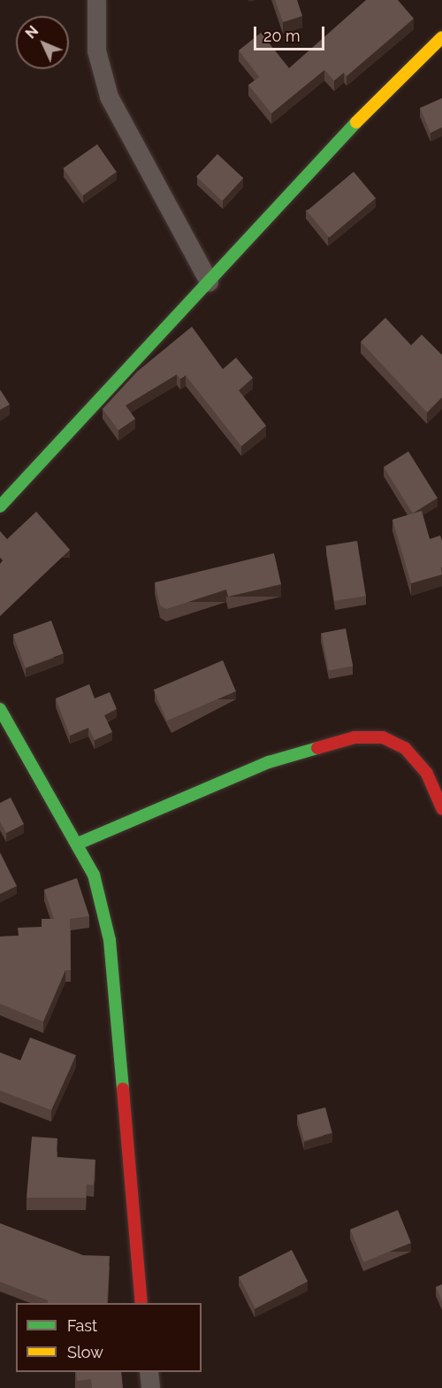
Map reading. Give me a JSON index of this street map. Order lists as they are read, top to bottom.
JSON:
{
  "legend": ["Fast", "Slow"],
  "scale_bar": "20 m",
  "north": "top left"
}
